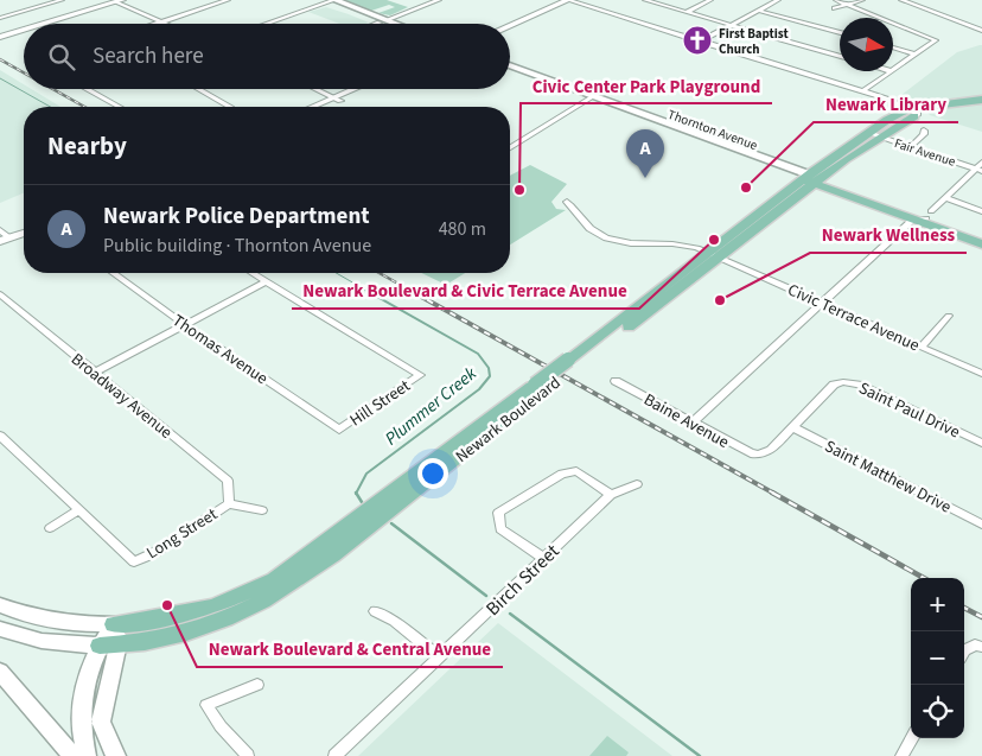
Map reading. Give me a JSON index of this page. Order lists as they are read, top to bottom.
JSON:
{
  "streets": {
    "main road": ["Thornton Avenue", "Newark Boulevard"],
    "street": [
      "Fair Avenue",
      "Civic Terrace Avenue",
      "Thomas Avenue",
      "Broadway Avenue",
      "Hill Street",
      "Saint Paul Drive",
      "Baine Avenue",
      "Saint Matthew Drive",
      "Long Street",
      "Birch Street"
    ]
  },
  "crossings": [
    ["Thornton Avenue", "Newark Boulevard"],
    ["Fair Avenue", "Newark Boulevard"],
    ["Civic Terrace Avenue", "Newark Boulevard"],
    ["Thomas Avenue", "Hill Street"],
    ["Broadway Avenue", "Long Street"],
    ["Saint Paul Drive", "Baine Avenue"],
    ["Saint Paul Drive", "Saint Matthew Drive"]
  ],
  "water": ["Plummer Creek"],
  "places": {
    "church": ["First Baptist Church"],
    "other": [
      "Newark Library",
      "Civic Center Park Playground",
      "Newark Boulevard & Civic Terrace Avenue",
      "Newark Wellness",
      "Newark Boulevard & Central Avenue"
    ]
  },
  "north": "right",
  "page": {
    "search": "Search here",
    "heading": "Nearby",
    "pins": "A",
    "list": [
      {
        "mark": "A",
        "name": "Newark Police Department",
        "note": "Public building · Thornton Avenue",
        "value": "480 m"
      }
    ],
    "map_buttons": ["+", "−"]
  }
}
